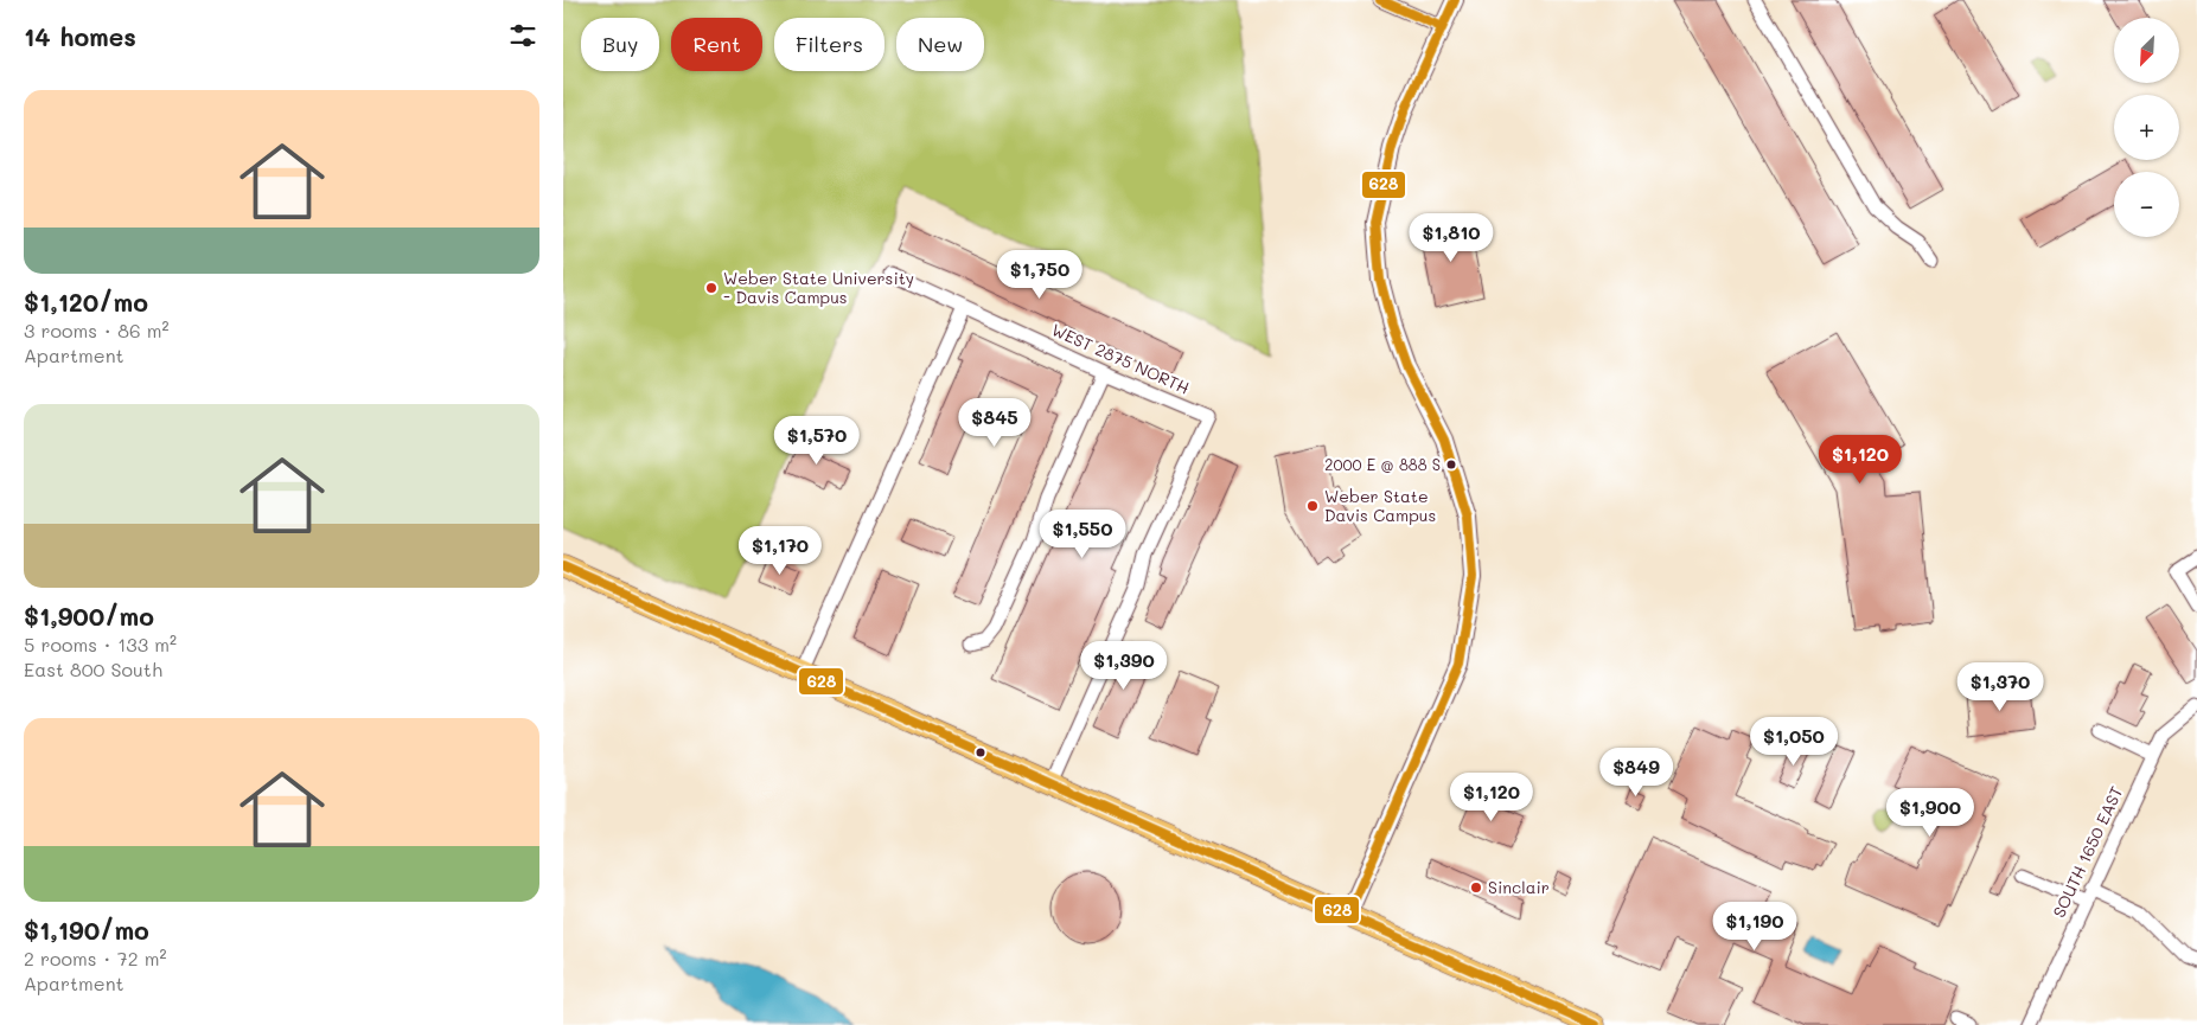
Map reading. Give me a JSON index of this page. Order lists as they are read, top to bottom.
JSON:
{
  "streets": {
    "street": ["WEST 2875 NORTH", "SOUTH 1650 EAST"]
  },
  "places": [
    "Weber State University - Davis Campus",
    "2000 E @ 888 S",
    "Weber State Davis Campus",
    "Sinclair"
  ],
  "lines": ["transit line 628"],
  "north": "bottom left",
  "page": {
    "heading": "14 homes",
    "map_buttons": ["+", "−"],
    "chip": [
      "Buy",
      "Rent",
      "Filters",
      "New"
    ],
    "list": [
      {
        "name": "$1,120/mo",
        "note": "3 rooms · 86 m² · Apartment"
      },
      {
        "name": "$1,900/mo",
        "note": "5 rooms · 133 m² · East 800 South"
      },
      {
        "name": "$1,190/mo",
        "note": "2 rooms · 72 m² · Apartment"
      }
    ],
    "price": [
      "$1,810",
      "$1,750",
      "$845",
      "$1,570",
      "$1,120",
      "$1,550",
      "$1,170",
      "$1,390",
      "$1,370",
      "$1,050",
      "$849",
      "$1,120",
      "$1,900",
      "$1,190"
    ]
  }
}
